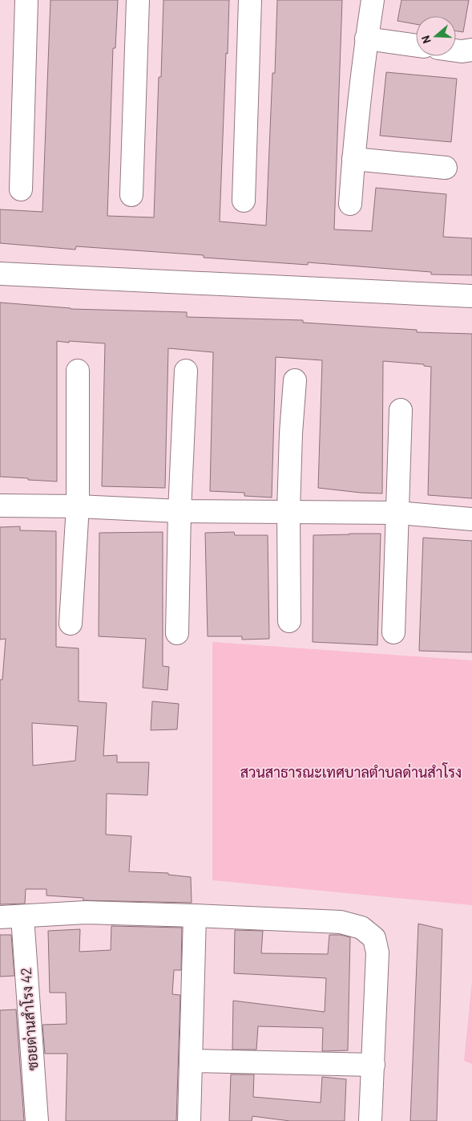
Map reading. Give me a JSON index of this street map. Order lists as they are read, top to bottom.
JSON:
{
  "streets": {
    "street": ["ซอยด่านสำโรง 42"]
  },
  "parks": ["สวนสาธารณะเทศบาลตำบลด่านสำโรง"],
  "north": "left"
}
